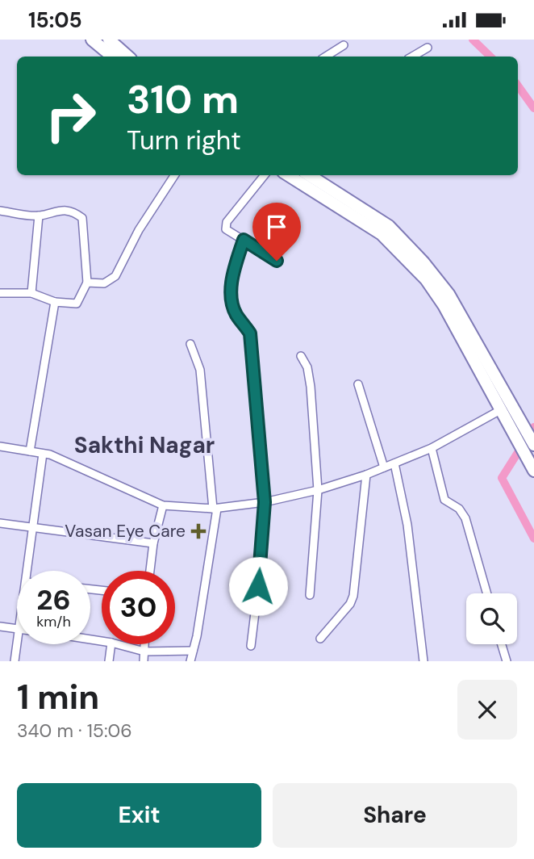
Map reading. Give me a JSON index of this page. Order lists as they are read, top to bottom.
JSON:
{
  "districts": ["Sakthi Nagar"],
  "places": {
    "health": ["Vasan Eye Care"]
  },
  "page": {
    "status": "15:05",
    "turn": ["310 m", "Turn right"],
    "speed": "26 km/h",
    "limit": "30",
    "heading": ["1 min", "340 m · 15:06"],
    "buttons": ["Exit", "Share"]
  }
}
